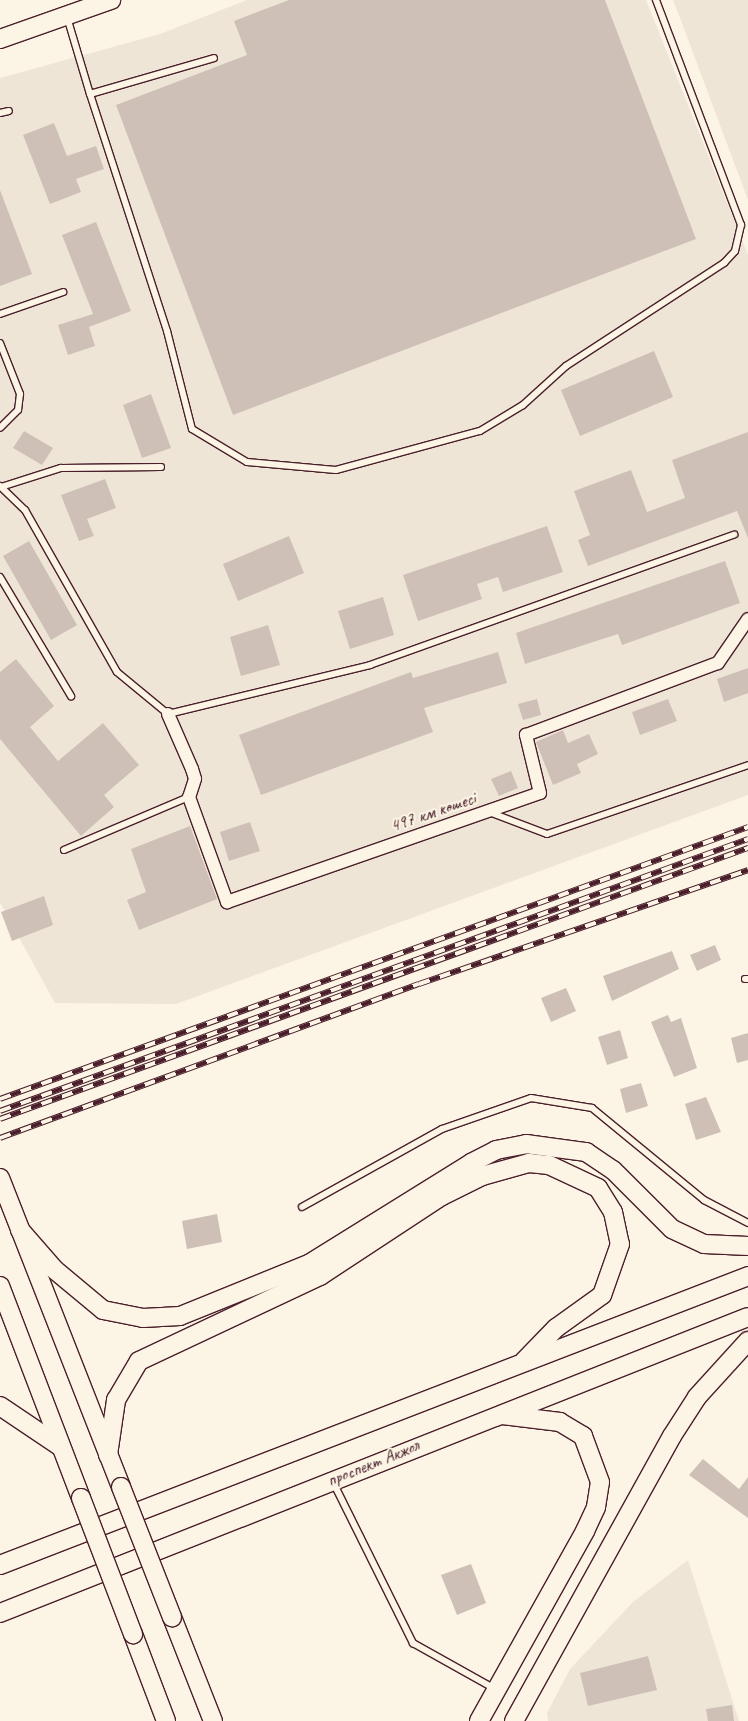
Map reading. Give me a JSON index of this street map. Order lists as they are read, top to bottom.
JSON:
{
  "streets": {
    "main road": ["проспект Акжол"],
    "street": ["497 км көшесі"]
  }
}
